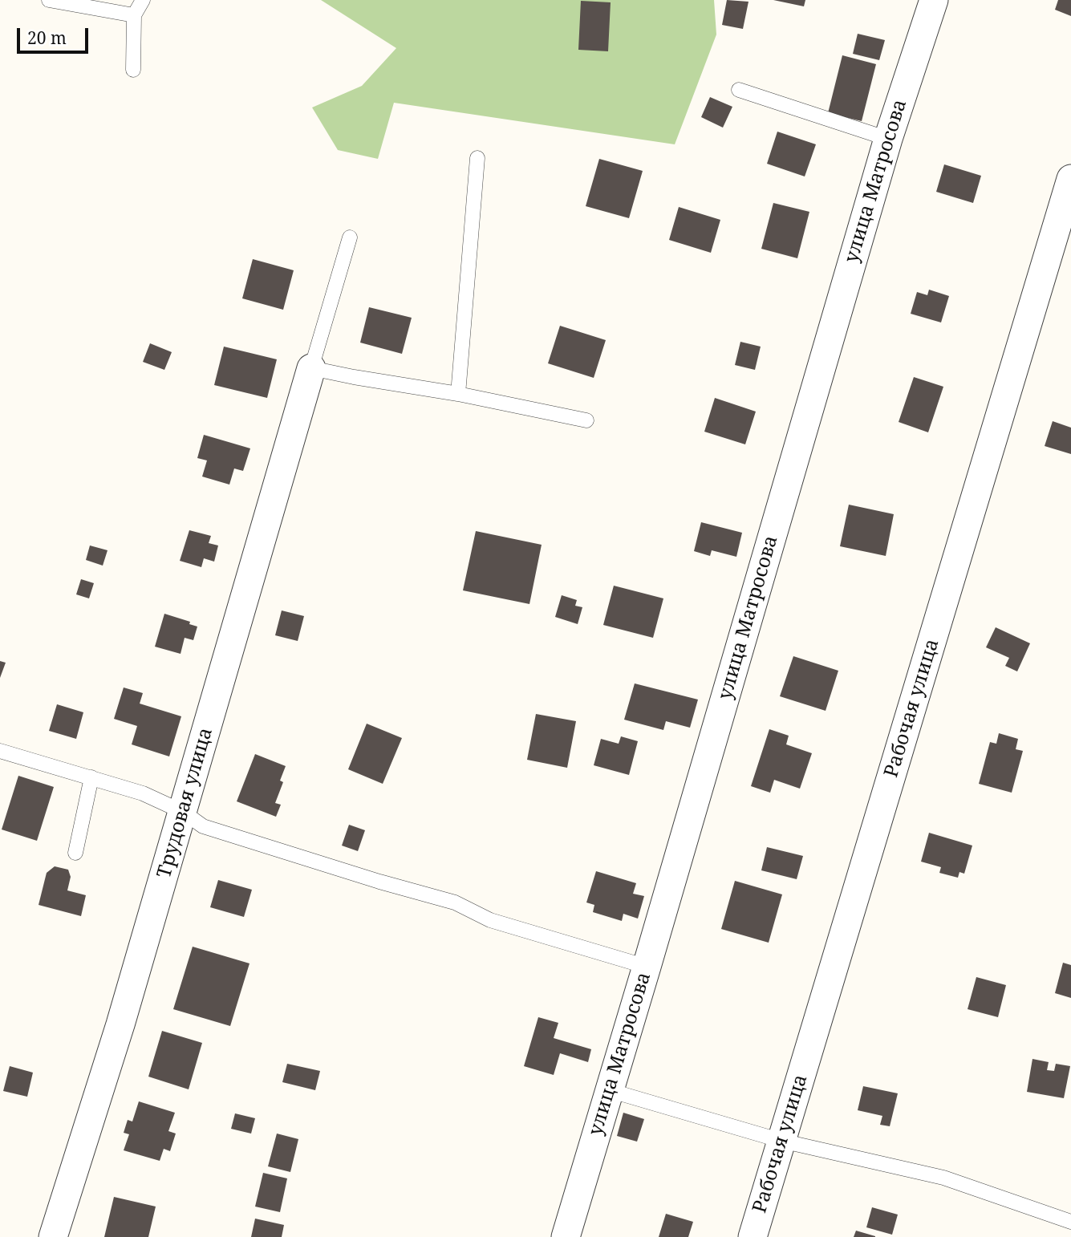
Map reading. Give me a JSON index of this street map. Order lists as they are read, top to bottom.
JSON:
{
  "streets": {
    "street": ["улица Матросова", "Рабочая улица", "Трудовая улица"]
  },
  "scale_bar": "20 m"
}
